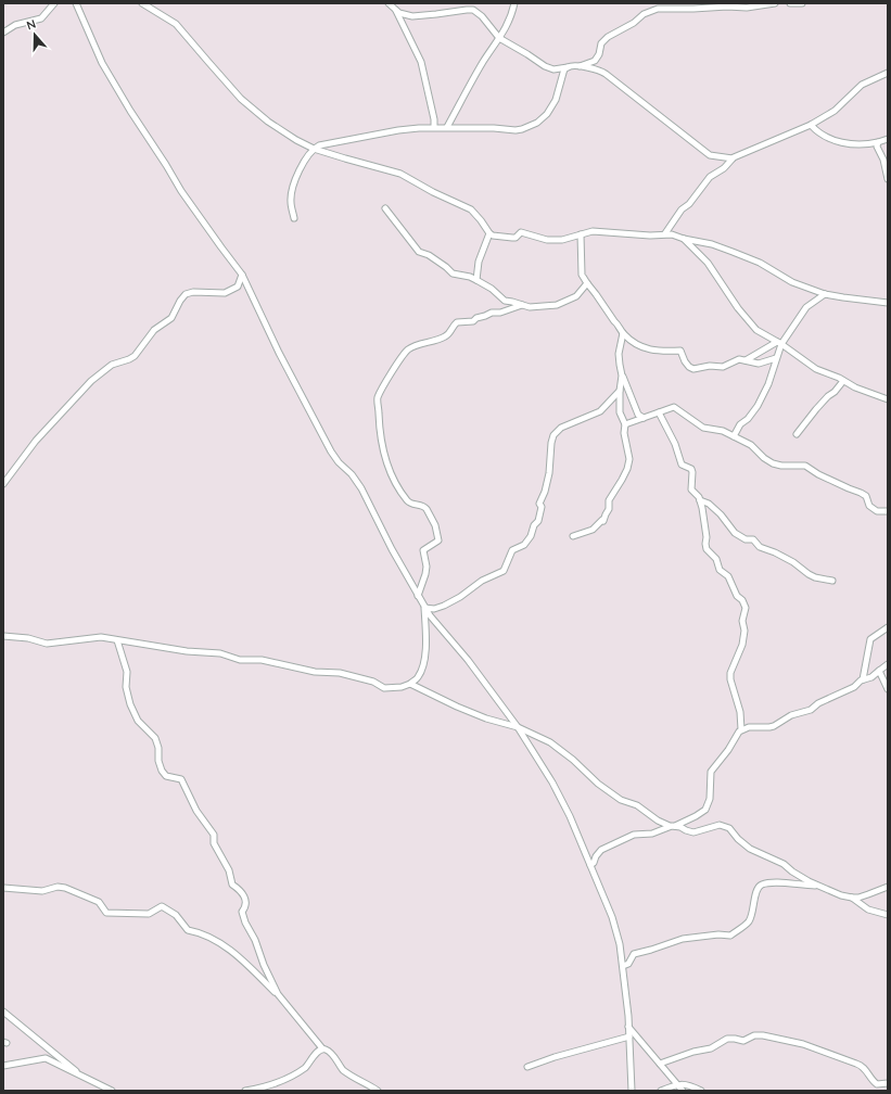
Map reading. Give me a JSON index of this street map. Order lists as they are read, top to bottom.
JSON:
{
  "north": "top"
}
